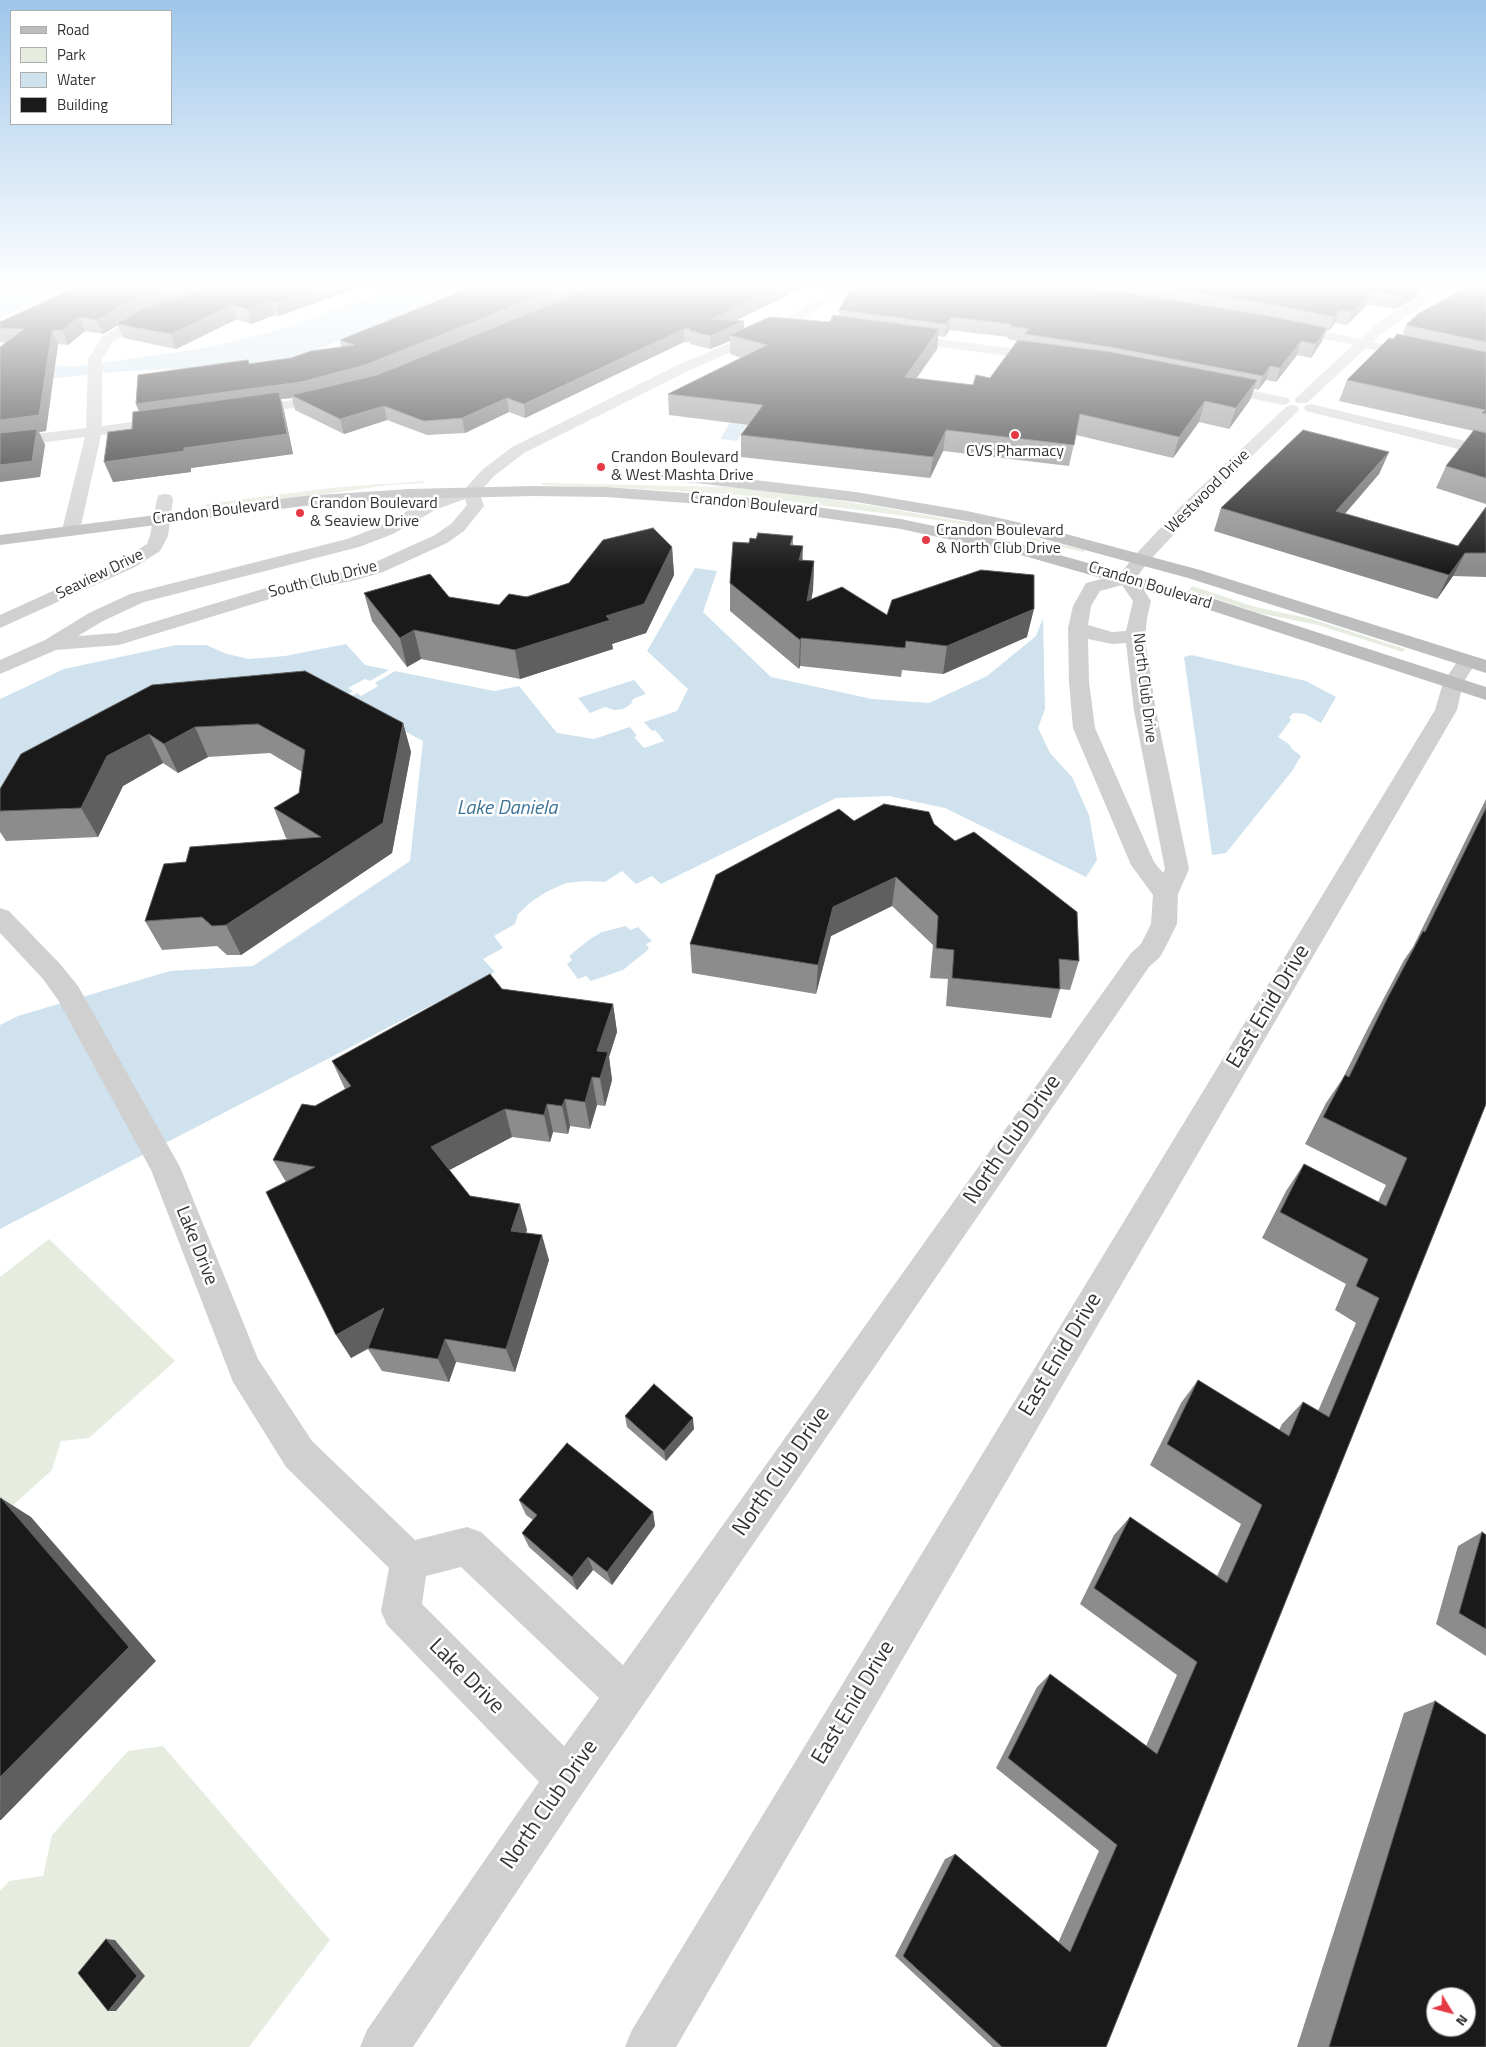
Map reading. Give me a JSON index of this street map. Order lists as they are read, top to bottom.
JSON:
{
  "streets": {
    "main road": ["Crandon Boulevard"],
    "street": [
      "Westwood Drive",
      "Seaview Drive",
      "South Club Drive",
      "North Club Drive",
      "East Enid Drive",
      "Lake Drive"
    ]
  },
  "crossings": [
    ["Westwood Drive", "Crandon Boulevard"],
    ["Westwood Drive", "North Club Drive"],
    ["Crandon Boulevard", "Seaview Drive"],
    ["Crandon Boulevard", "South Club Drive"],
    ["Crandon Boulevard", "North Club Drive"],
    ["Crandon Boulevard", "East Enid Drive"],
    ["North Club Drive", "Lake Drive"]
  ],
  "water": ["Lake Daniela"],
  "places": [
    "CVS Pharmacy",
    "Crandon Boulevard & West Mashta Drive",
    "Crandon Boulevard & Seaview Drive",
    "Crandon Boulevard & North Club Drive"
  ],
  "legend": [
    "Road",
    "Park",
    "Water",
    "Building"
  ],
  "north": "bottom right"
}
